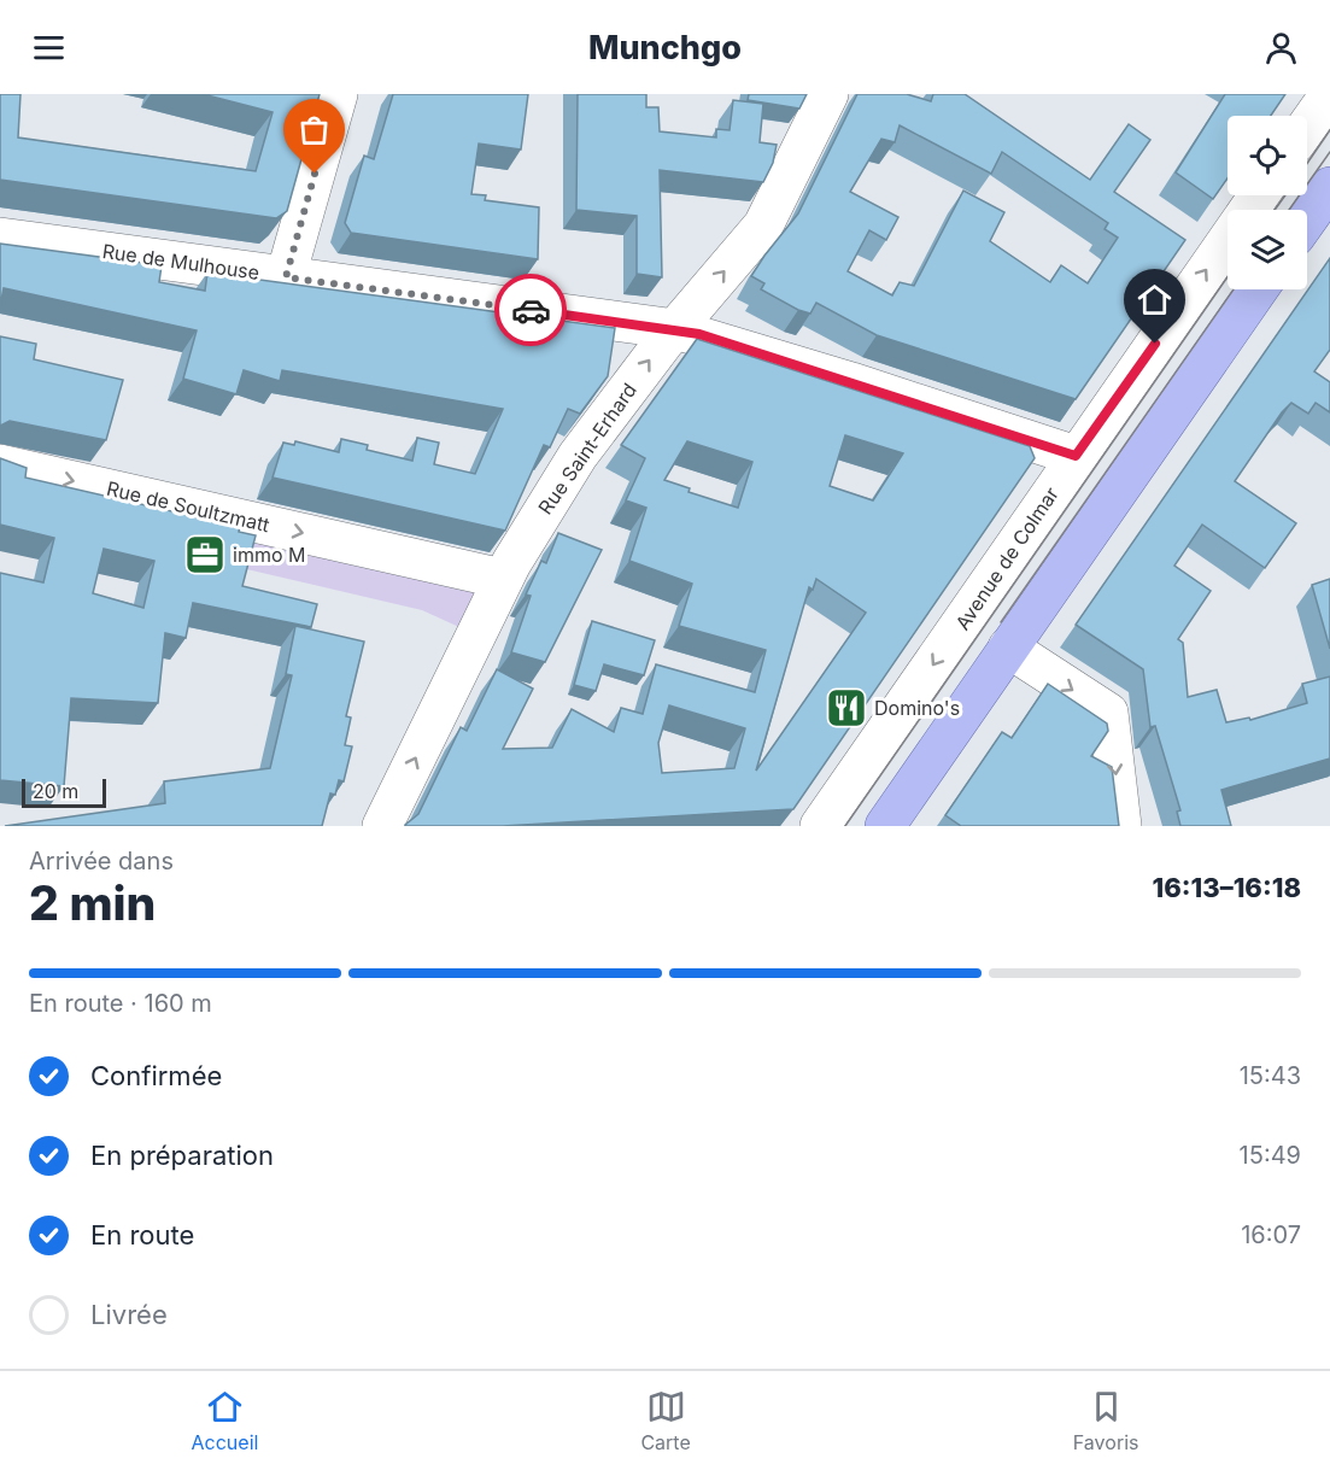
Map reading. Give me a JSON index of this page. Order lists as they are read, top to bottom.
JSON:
{
  "streets": {
    "street": [
      "Rue de Mulhouse",
      "Rue Saint-Erhard",
      "Rue de Soultzmatt",
      "Avenue de Colmar"
    ]
  },
  "crossings": [
    ["Rue de Mulhouse", "Rue Saint-Erhard"],
    ["Rue de Mulhouse", "Avenue de Colmar"],
    ["Rue Saint-Erhard", "Rue de Soultzmatt"]
  ],
  "one_way": ["Rue Saint-Erhard", "Rue de Soultzmatt"],
  "places": {
    "office": ["immo M"],
    "restaurant": ["Domino's"]
  },
  "scale_bar": "20 m",
  "page": {
    "header": "Munchgo",
    "scale": "20 m",
    "heading": ["2 min", "Arrivée dans", "16:13–16:18"],
    "bar": "En route · 160 m",
    "list": [
      ["Confirmée", "15:43"],
      ["En préparation", "15:49"],
      ["En route", "16:07"],
      "Livrée"
    ],
    "tabs": ["Accueil", "Carte", "Favoris"]
  }
}
